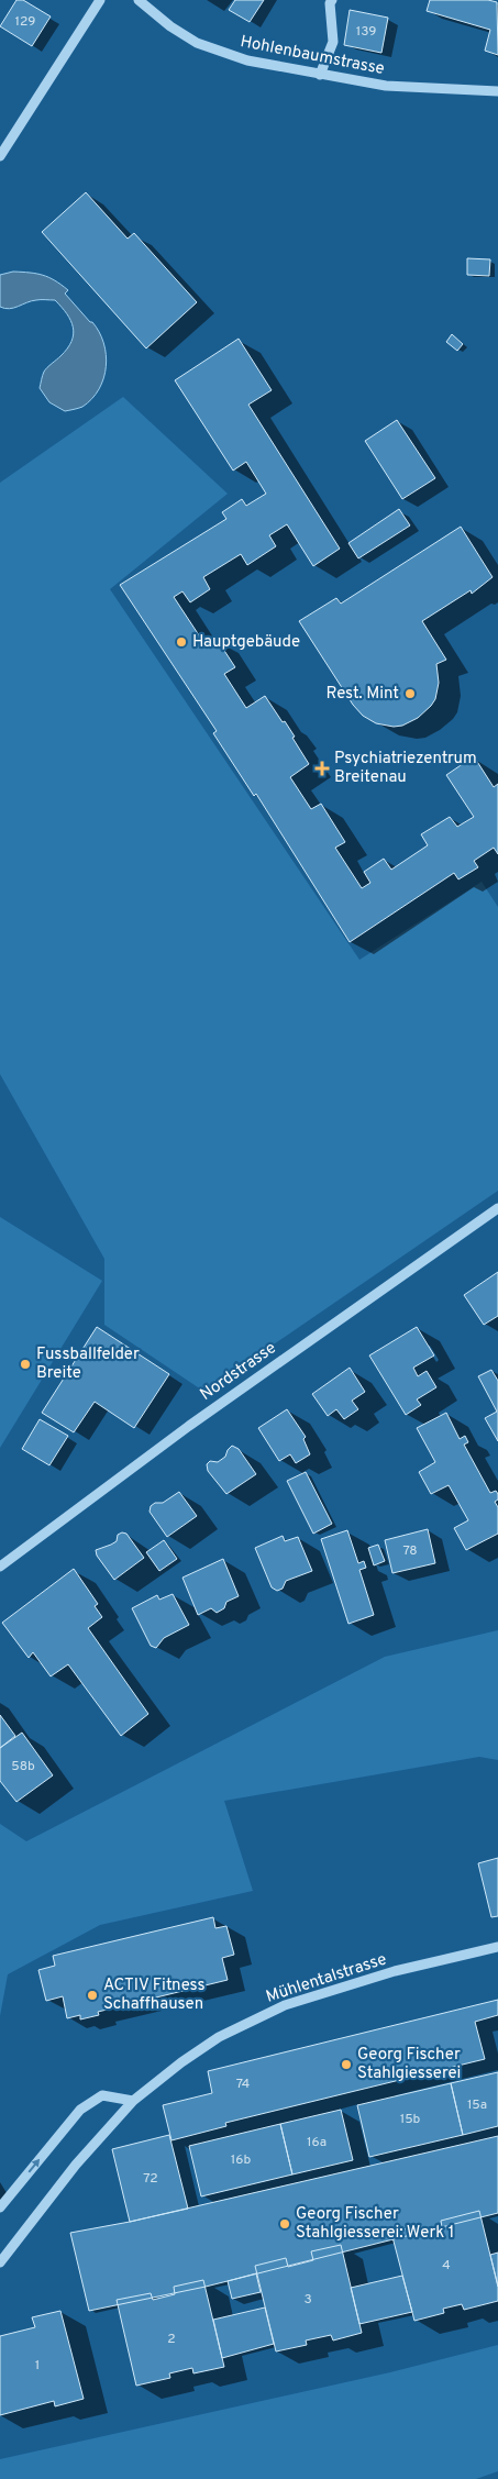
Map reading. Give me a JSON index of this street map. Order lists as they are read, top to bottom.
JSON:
{
  "streets": {
    "street": ["Hohlenbaumstrasse", "Nordstrasse", "Mühlentalstrasse"]
  },
  "places": {
    "other": [
      "Hauptgebäude",
      "Rest. Mint",
      "Fussballfelder Breite",
      "ACTIV Fitness Schaffhausen",
      "Georg Fischer Stahlgiesserei",
      "Georg Fischer Stahlgiesserei: Werk 1"
    ],
    "health": ["Psychiatriezentrum Breitenau"]
  },
  "house_numbers": [
    "129",
    "139",
    "78",
    "58b",
    "74",
    "15a",
    "15b",
    "16a",
    "16b",
    "72",
    "4",
    "3",
    "2",
    "1"
  ]
}
